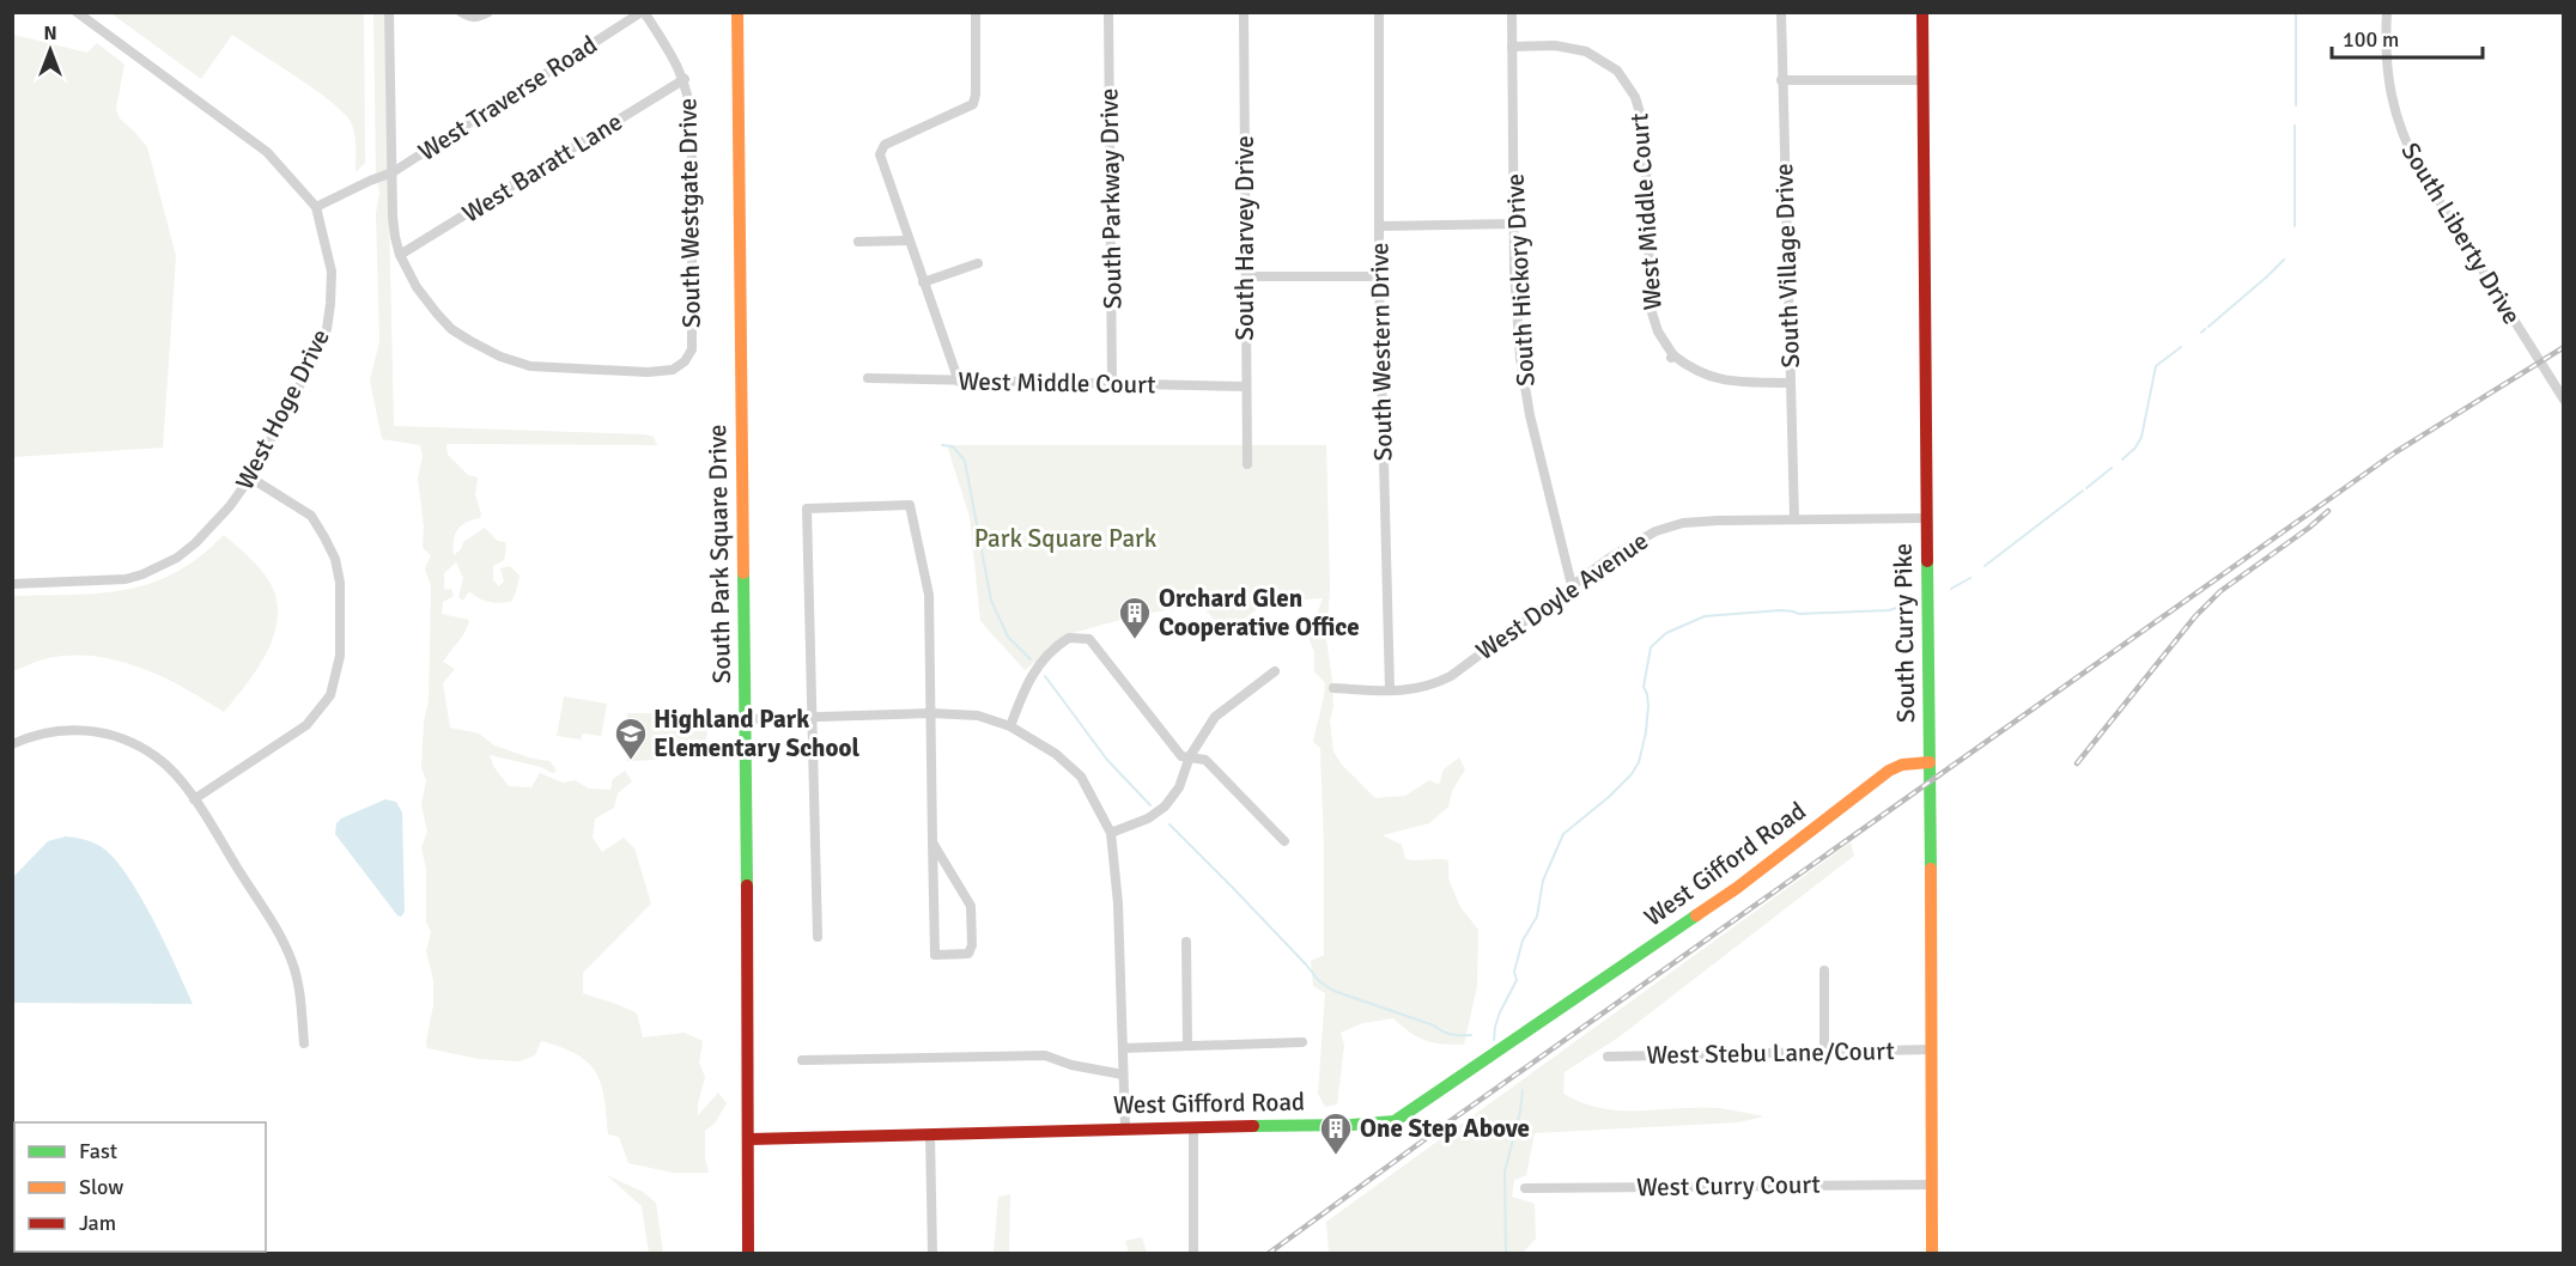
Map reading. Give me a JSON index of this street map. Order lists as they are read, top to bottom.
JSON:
{
  "streets": {
    "street": [
      "West Traverse Road",
      "West Baratt Lane",
      "South Parkway Drive",
      "West Middle Court",
      "South Westgate Drive",
      "South Liberty Drive",
      "South Harvey Drive",
      "South Village Drive",
      "South Hickory Drive",
      "South Western Drive",
      "West Hoge Drive",
      "South Park Square Drive",
      "West Doyle Avenue",
      "South Curry Pike",
      "West Gifford Road",
      "West Stebu Lane/Court",
      "West Curry Court"
    ]
  },
  "crossings": [
    ["West Traverse Road", "South Westgate Drive"],
    ["West Traverse Road", "West Hoge Drive"],
    ["West Baratt Lane", "South Westgate Drive"],
    ["South Parkway Drive", "West Middle Court"],
    ["West Middle Court", "South Harvey Drive"],
    ["West Middle Court", "South Village Drive"],
    ["West Middle Court", "South Hickory Drive"],
    ["South Village Drive", "West Doyle Avenue"],
    ["South Hickory Drive", "West Doyle Avenue"],
    ["South Western Drive", "West Doyle Avenue"],
    ["South Park Square Drive", "West Gifford Road"],
    ["West Doyle Avenue", "South Curry Pike"],
    ["South Curry Pike", "West Gifford Road"],
    ["South Curry Pike", "West Stebu Lane/Court"],
    ["South Curry Pike", "West Curry Court"]
  ],
  "parks": ["Park Square Park"],
  "places": {
    "building": ["Orchard Glen Cooperative Office", "One Step Above"],
    "school or university": ["Highland Park Elementary School"]
  },
  "legend": ["Fast", "Slow", "Jam"],
  "scale_bar": "100 m",
  "north": "top"
}
